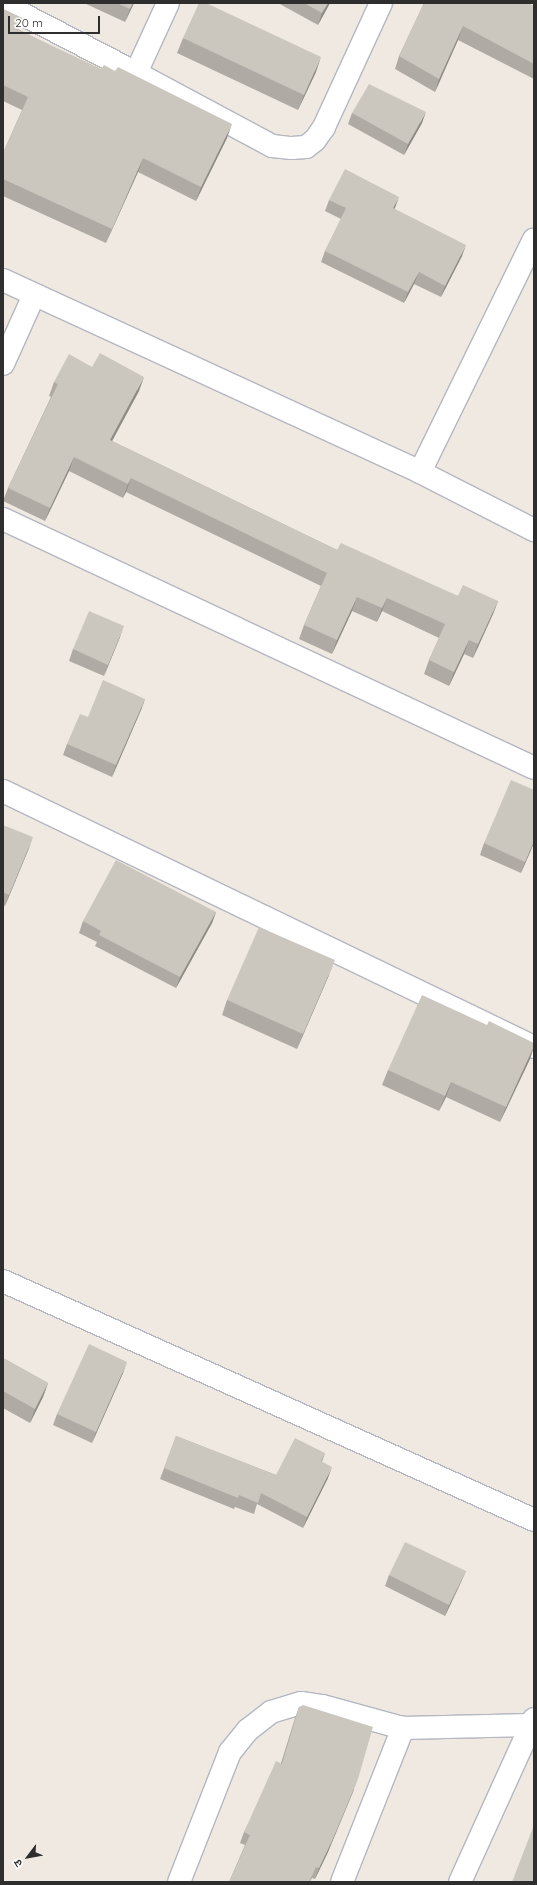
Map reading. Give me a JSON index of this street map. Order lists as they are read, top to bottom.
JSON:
{
  "scale_bar": "20 m",
  "north": "bottom left"
}
